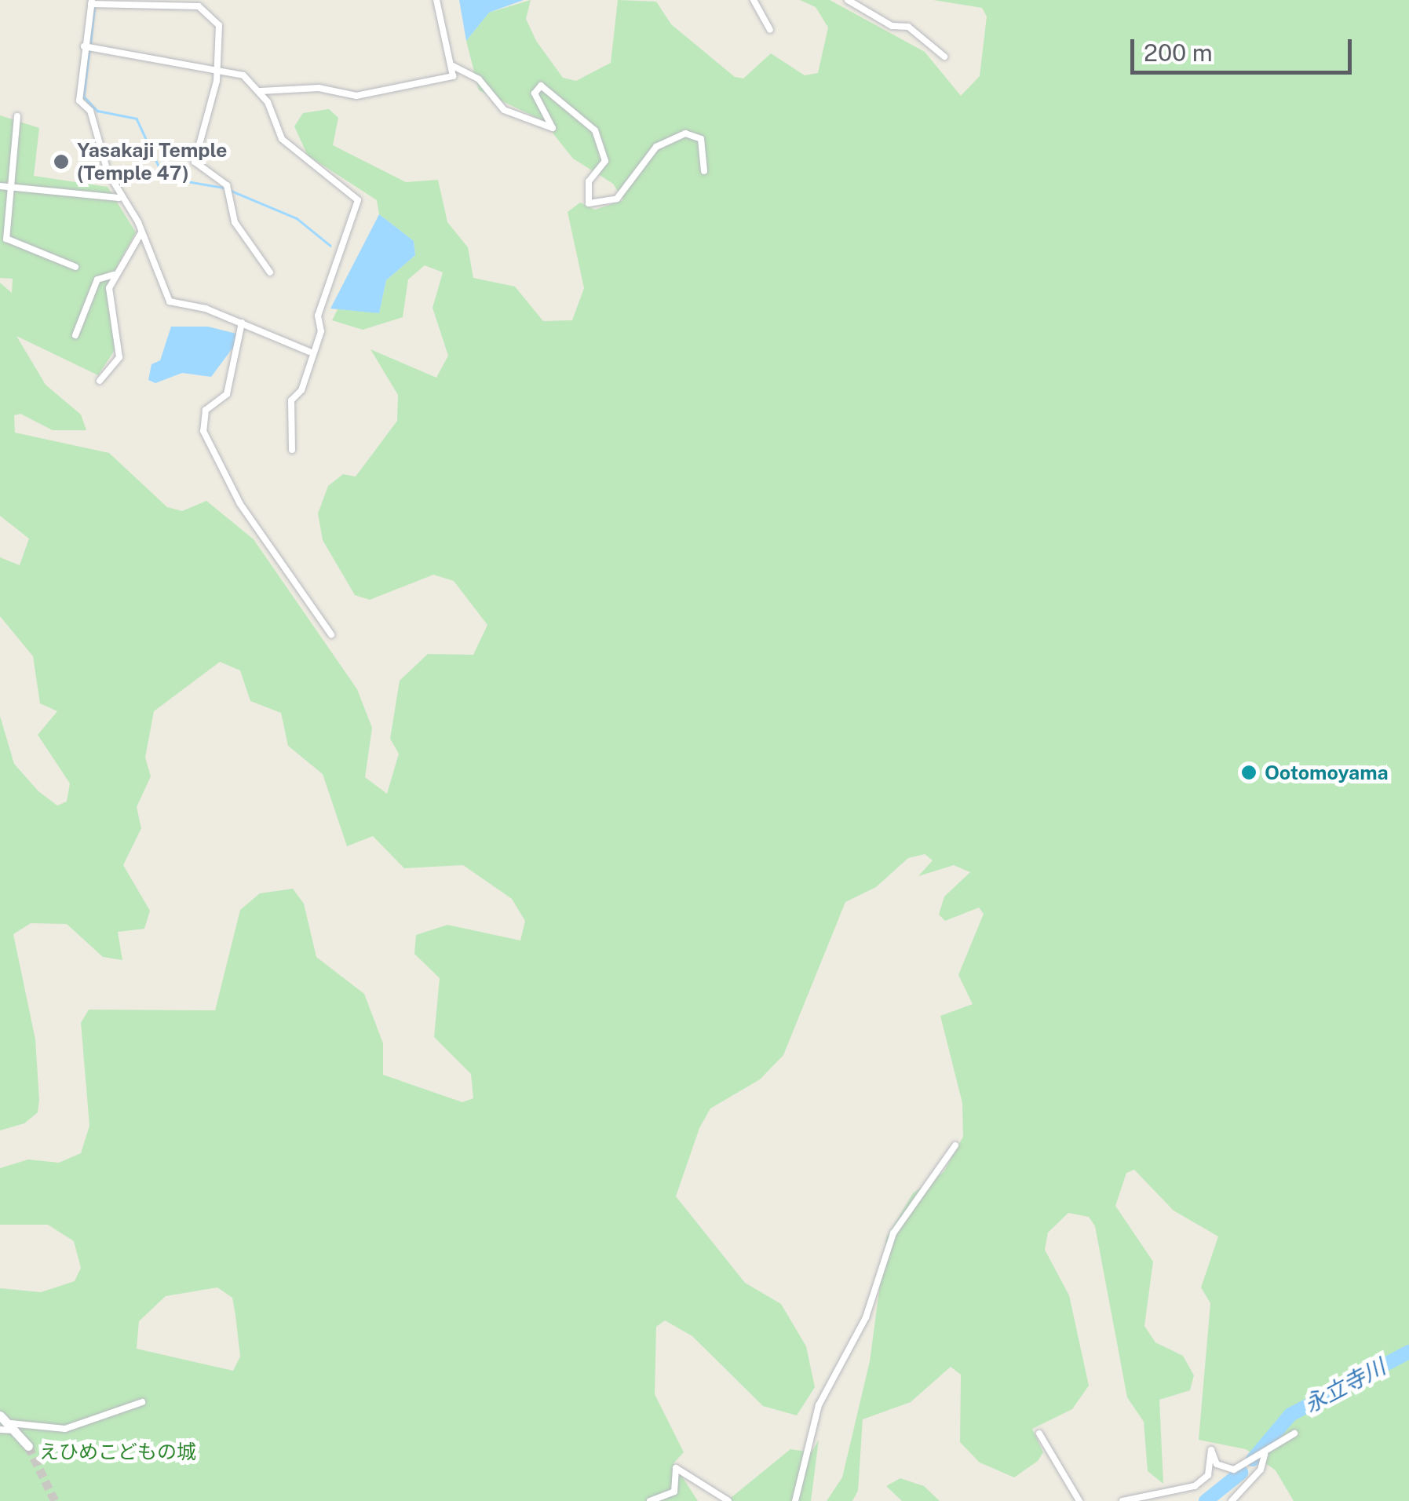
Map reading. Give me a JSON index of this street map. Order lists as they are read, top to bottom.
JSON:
{
  "water": ["永立寺川"],
  "parks": ["えひめこどもの城"],
  "places": ["Yasakaji Temple (Temple 47)", "Ootomoyama"],
  "scale_bar": "200 m"
}
